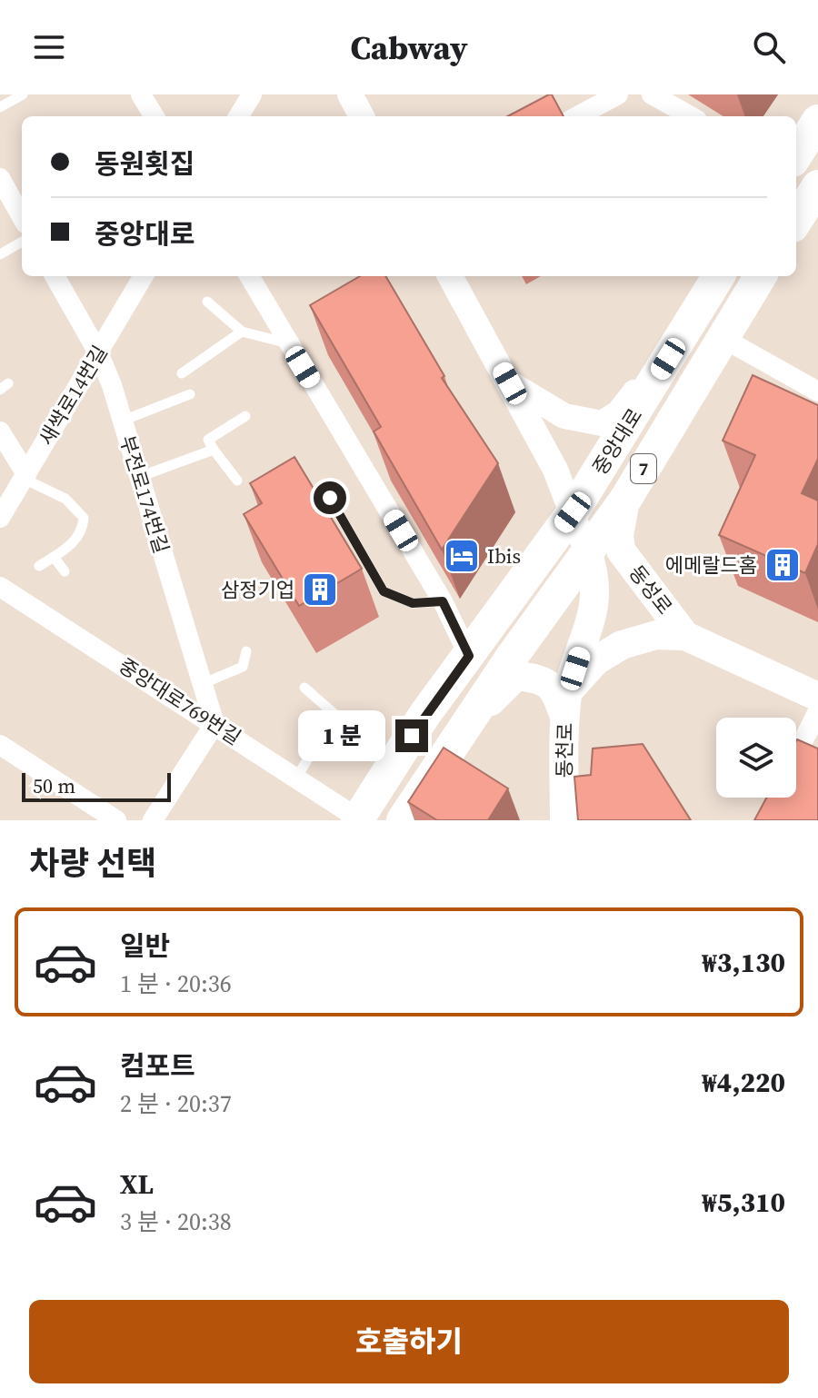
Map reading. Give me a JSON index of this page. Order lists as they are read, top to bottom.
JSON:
{
  "streets": {
    "main road": [
      "중앙대로",
      "7",
      "동성로",
      "동천로"
    ],
    "street": ["새싹로14번길", "부전로174번길", "중앙대로769번길"]
  },
  "crossings": [
    ["새싹로14번길", "부전로174번길"],
    ["중앙대로", "동성로"],
    ["중앙대로", "중앙대로769번길"],
    ["중앙대로", "동천로"],
    ["부전로174번길", "중앙대로769번길"],
    ["동성로", "동천로"]
  ],
  "places": {
    "hotel": ["Ibis"],
    "building": ["에메랄드홈", "삼정기업"]
  },
  "scale_bar": "50 m",
  "page": {
    "header": "Cabway",
    "banner": ["동원횟집", "중앙대로"],
    "bubble": "1 분",
    "scale": "50 m",
    "heading": "차량 선택",
    "list": [
      {
        "name": "일반",
        "note": "1 분 · 20:36",
        "value": "₩3,130"
      },
      {
        "name": "컴포트",
        "note": "2 분 · 20:37",
        "value": "₩4,220"
      },
      {
        "name": "XL",
        "note": "3 분 · 20:38",
        "value": "₩5,310"
      }
    ],
    "buttons": "호출하기"
  }
}
